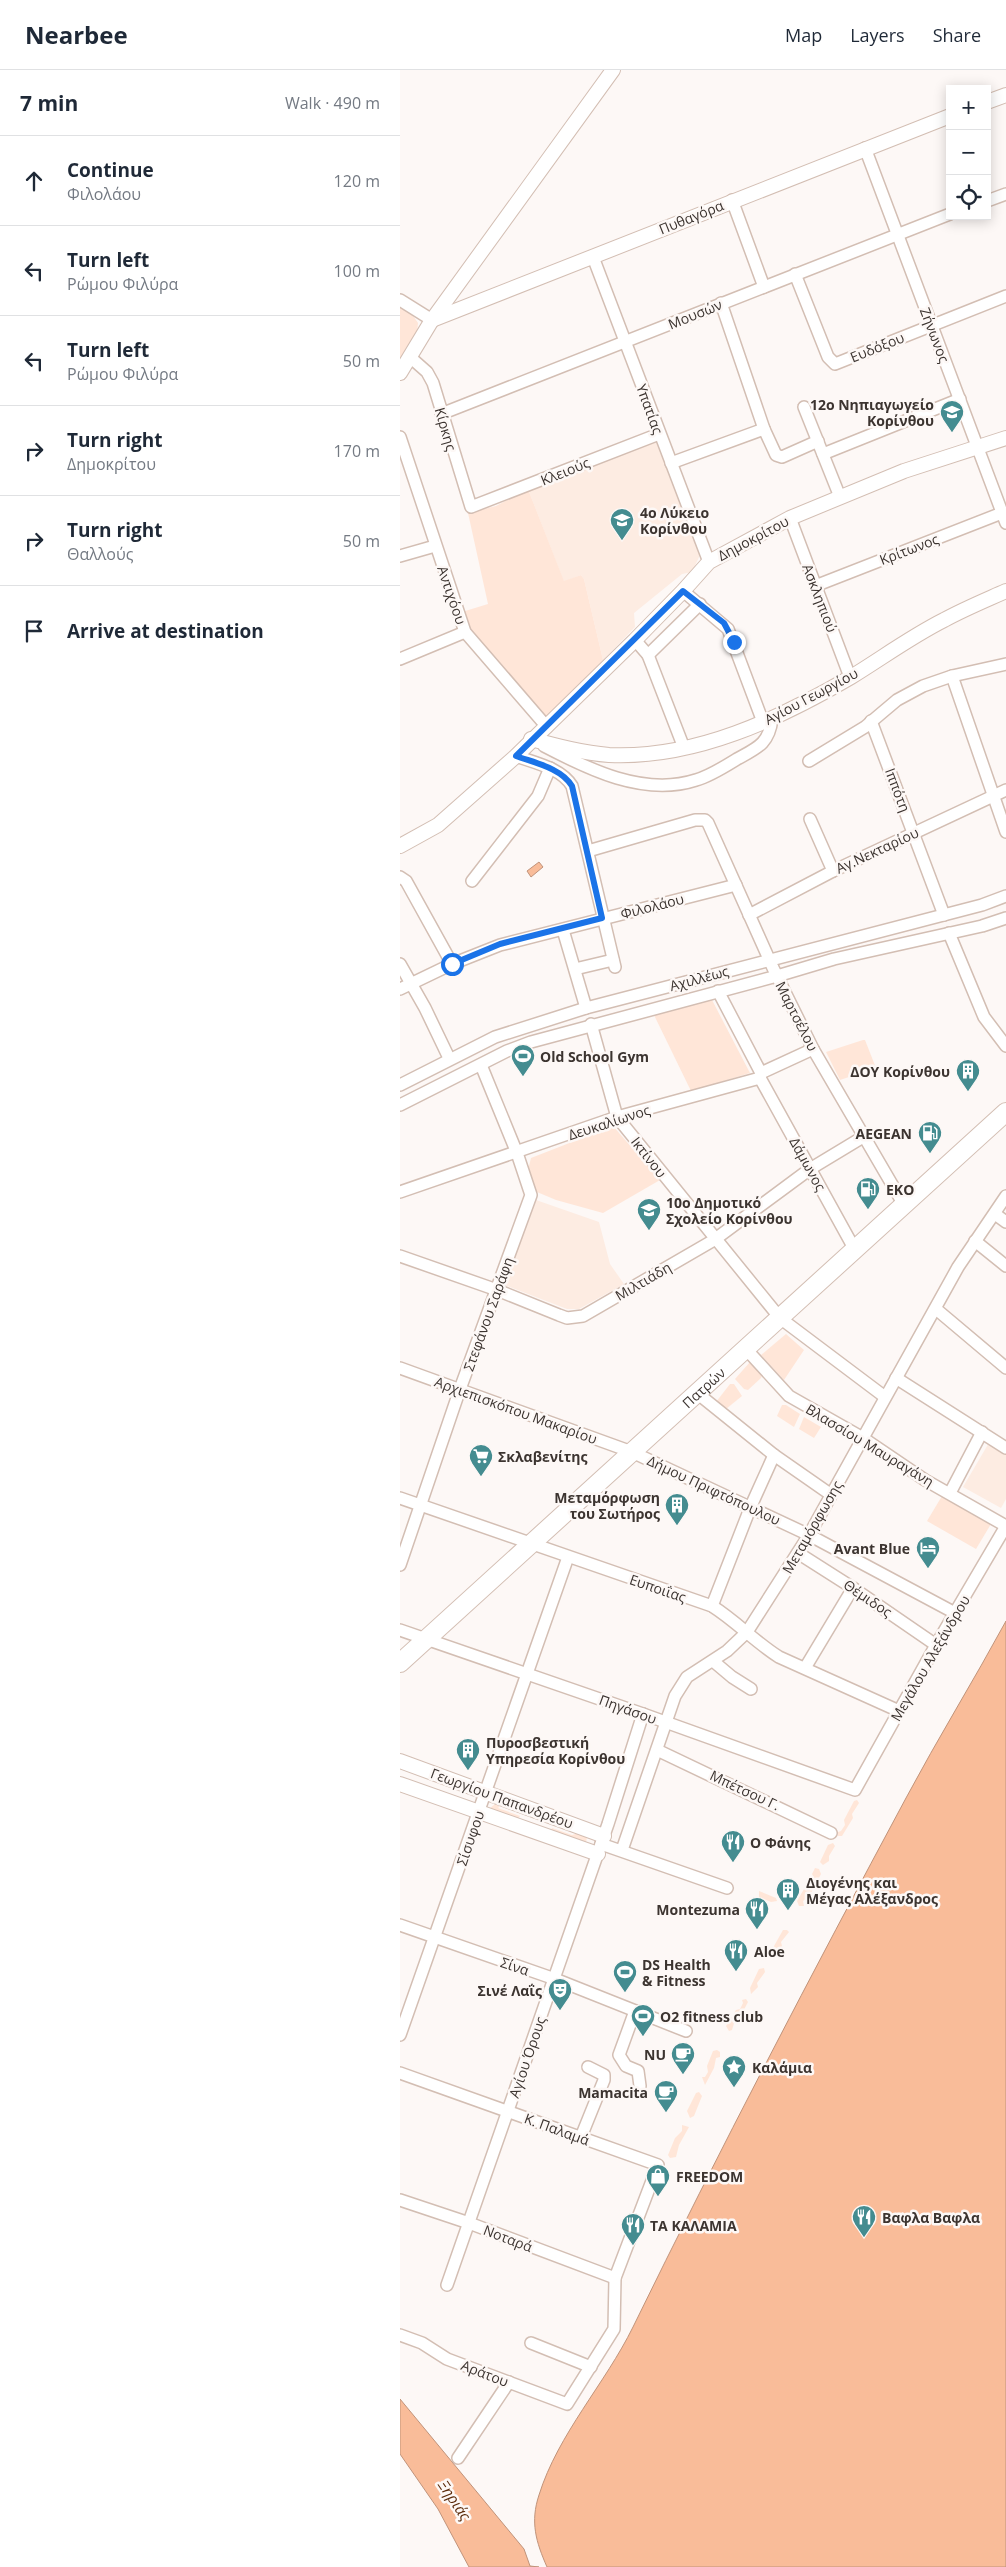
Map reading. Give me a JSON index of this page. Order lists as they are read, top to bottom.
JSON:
{
  "streets": {
    "main road": ["Πατρών"],
    "street": [
      "Πυθαγόρα",
      "Μουσών",
      "Ζήνωνος",
      "Ευδόξου",
      "Υπατίας",
      "Κίρκης",
      "Κλειούς",
      "Δημοκρίτου",
      "Κρίτωνος",
      "Αντιχόου",
      "Ασκληπιού",
      "Αγίου Γεωργίου",
      "Ιππότη",
      "Αγ.Νεκταρίου",
      "Φιλολάου",
      "Αχιλλέως",
      "Μαρτσέλου",
      "Δευκαλίωνος",
      "Ικτίνου",
      "Δάμωνος",
      "Μιλτιάδη",
      "Στεφάνου Σαράφη",
      "Αρχιεπισκόπου Μακαρίου",
      "Βλασσίου Μαυραγάνη",
      "Δήμου Πριφτόπουλου",
      "Μεταμόρφωσης",
      "Ευποιΐας",
      "Θέμιδος",
      "Μεγάλου Αλεξάνδρου",
      "Πηγάσου",
      "Μπέτσου Γ.",
      "Γεωργίου Παπανδρέου",
      "Σίσυφου",
      "Σίνα",
      "Αγίου Όρους",
      "Κ. Παλαμά",
      "Νοταρά",
      "Αράτου"
    ]
  },
  "crossings": [
    ["Πυθαγόρα", "Ζήνωνος"],
    ["Πυθαγόρα", "Υπατίας"],
    ["Μουσών", "Ζήνωνος"],
    ["Μουσών", "Ευδόξου"],
    ["Μουσών", "Υπατίας"],
    ["Μουσών", "Κίρκης"],
    ["Ζήνωνος", "Ευδόξου"],
    ["Ζήνωνος", "Δημοκρίτου"],
    ["Ζήνωνος", "Κρίτωνος"],
    ["Υπατίας", "Κλειούς"],
    ["Υπατίας", "Δημοκρίτου"],
    ["Κίρκης", "Κλειούς"],
    ["Δημοκρίτου", "Αντιχόου"],
    ["Δημοκρίτου", "Ασκληπιού"],
    ["Δημοκρίτου", "Αγίου Γεωργίου"],
    ["Κρίτωνος", "Ασκληπιού"],
    ["Ασκληπιού", "Αγίου Γεωργίου"],
    ["Ιππότη", "Αγ.Νεκταρίου"],
    ["Ιππότη", "Αχιλλέως"],
    ["Αγ.Νεκταρίου", "Μαρτσέλου"],
    ["Φιλολάου", "Μαρτσέλου"],
    ["Αχιλλέως", "Μαρτσέλου"],
    ["Αχιλλέως", "Ικτίνου"],
    ["Αχιλλέως", "Δάμωνος"],
    ["Αχιλλέως", "Στεφάνου Σαράφη"],
    ["Μαρτσέλου", "Δευκαλίωνος"],
    ["Μαρτσέλου", "Μιλτιάδη"],
    ["Μαρτσέλου", "Πατρών"],
    ["Δευκαλίωνος", "Ικτίνου"],
    ["Δευκαλίωνος", "Δάμωνος"],
    ["Δευκαλίωνος", "Στεφάνου Σαράφη"],
    ["Ικτίνου", "Μιλτιάδη"],
    ["Ικτίνου", "Πατρών"],
    ["Ικτίνου", "Μεταμόρφωσης"],
    ["Δάμωνος", "Μιλτιάδη"],
    ["Δάμωνος", "Πατρών"],
    ["Μιλτιάδη", "Στεφάνου Σαράφη"],
    ["Στεφάνου Σαράφη", "Αρχιεπισκόπου Μακαρίου"],
    ["Στεφάνου Σαράφη", "Ευποιΐας"],
    ["Πατρών", "Αρχιεπισκόπου Μακαρίου"],
    ["Πατρών", "Βλασσίου Μαυραγάνη"],
    ["Πατρών", "Δήμου Πριφτόπουλου"],
    ["Πατρών", "Ευποιΐας"],
    ["Πατρών", "Πηγάσου"],
    ["Αρχιεπισκόπου Μακαρίου", "Δήμου Πριφτόπουλου"],
    ["Βλασσίου Μαυραγάνη", "Μεταμόρφωσης"],
    ["Βλασσίου Μαυραγάνη", "Μεγάλου Αλεξάνδρου"],
    ["Δήμου Πριφτόπουλου", "Μεταμόρφωσης"],
    ["Δήμου Πριφτόπουλου", "Μεγάλου Αλεξάνδρου"],
    ["Μεταμόρφωσης", "Ευποιΐας"],
    ["Μεταμόρφωσης", "Θέμιδος"],
    ["Μεταμόρφωσης", "Πηγάσου"],
    ["Μεταμόρφωσης", "Μπέτσου Γ."],
    ["Μεταμόρφωσης", "Γεωργίου Παπανδρέου"],
    ["Ευποιΐας", "Μεγάλου Αλεξάνδρου"],
    ["Ευποιΐας", "Σίσυφου"],
    ["Θέμιδος", "Μεγάλου Αλεξάνδρου"],
    ["Μεγάλου Αλεξάνδρου", "Πηγάσου"],
    ["Πηγάσου", "Σίσυφου"],
    ["Πηγάσου", "Αγίου Όρους"],
    ["Γεωργίου Παπανδρέου", "Σίσυφου"],
    ["Γεωργίου Παπανδρέου", "Αγίου Όρους"],
    ["Σίσυφου", "Σίνα"],
    ["Σίνα", "Αγίου Όρους"],
    ["Αγίου Όρους", "Κ. Παλαμά"],
    ["Αγίου Όρους", "Νοταρά"],
    ["Κ. Παλαμά", "Νοταρά"]
  ],
  "water": ["Ξηριάς"],
  "places": {
    "school or university": ["12ο Νηπιαγωγείο Κορίνθου", "4ο Λύκειο Κορίνθου", "10ο Δημοτικό Σχολείο Κορίνθου"],
    "sports": ["Old School Gym", "DS Health & Fitness", "O2 fitness club"],
    "building": [
      "ΔΟΥ Κορίνθου",
      "Μεταμόρφωση του Σωτήρος",
      "Πυροσβεστική Υπηρεσία Κορίνθου",
      "Διογένης και Μέγας Αλέξανδρος"
    ],
    "fuel station": ["AEGEAN", "EKO"],
    "supermarket": ["Σκλαβενίτης"],
    "hotel": ["Avant Blue"],
    "restaurant": [
      "Ο Φάνης",
      "Montezuma",
      "Aloe",
      "Βαφλα Βαφλα",
      "ΤΑ ΚΑΛΑΜΙΑ"
    ],
    "theatre": ["Σινέ Λαΐς"],
    "cafe": ["NU", "Mamacita"],
    "place": ["Καλάμια"],
    "shop": ["FREEDOM"]
  },
  "page": {
    "header": "Nearbee",
    "nav": ["Map", "Layers", "Share"],
    "heading": ["7 min", "Walk · 490 m"],
    "map_buttons": ["+", "−"],
    "list": [
      ["Continue", "Φιλολάου", "120 m"],
      ["Turn left", "Ρώμου Φιλύρα", "100 m"],
      ["Turn left", "Ρώμου Φιλύρα", "50 m"],
      ["Turn right", "Δημοκρίτου", "170 m"],
      ["Turn right", "Θαλλούς", "50 m"],
      "Arrive at destination"
    ]
  }
}
